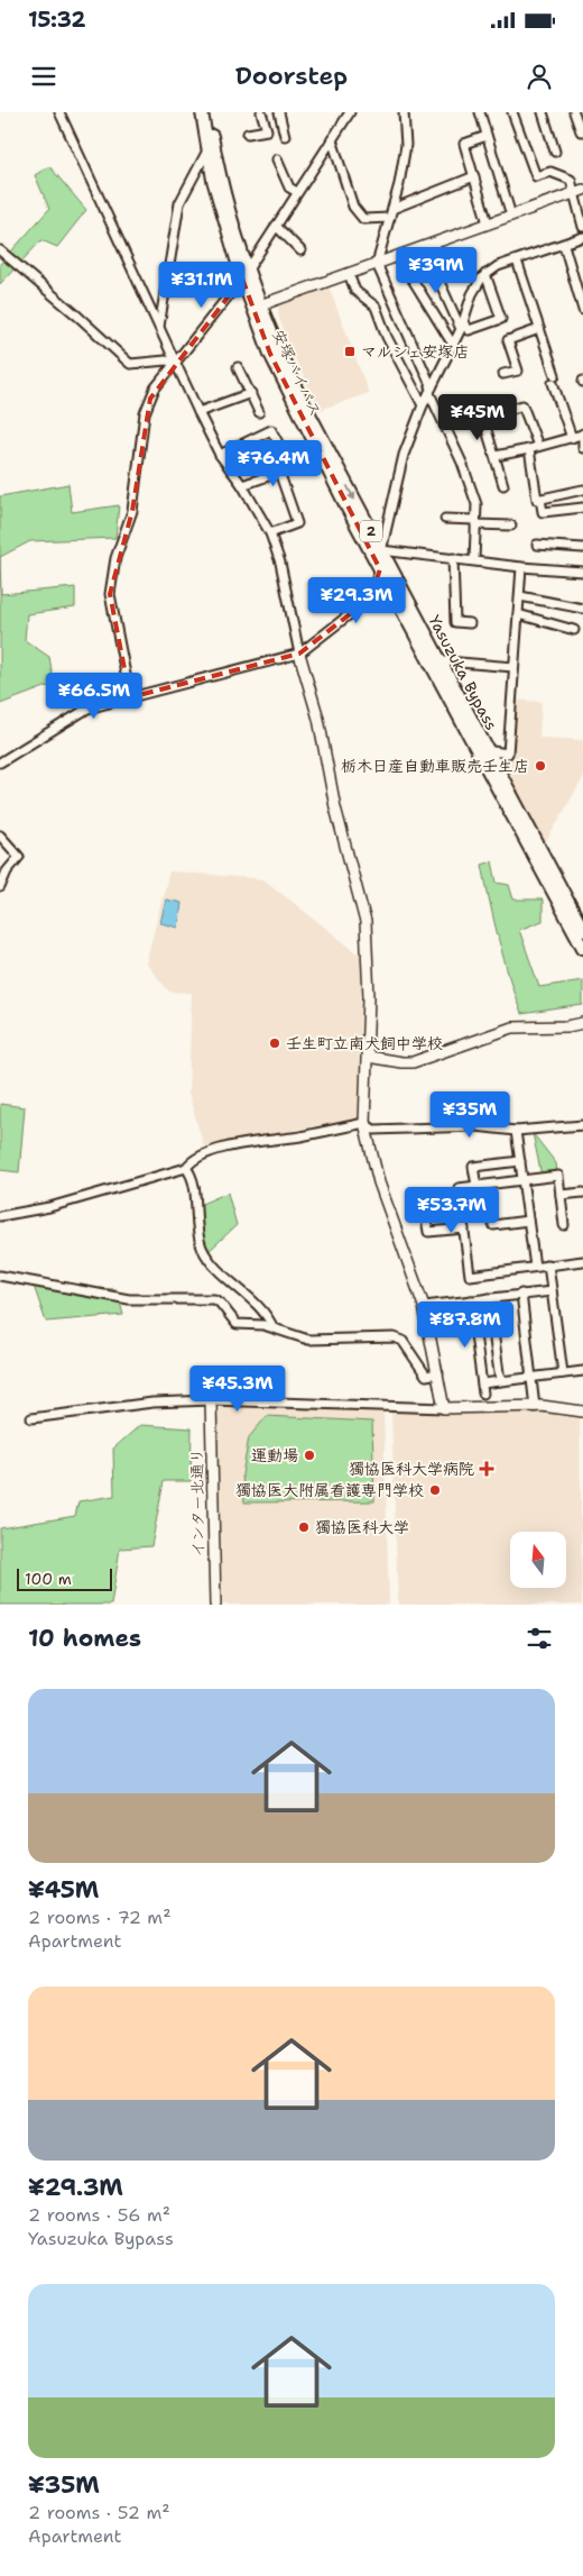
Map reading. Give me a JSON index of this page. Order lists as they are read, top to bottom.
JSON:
{
  "streets": {
    "main road": ["安塚バイパス", "2", "Yasuzuka Bypass"],
    "street": ["インター北通り"]
  },
  "crossings": [
    ["安塚バイパス", "Yasuzuka Bypass"]
  ],
  "places": {
    "transit": ["マルシェ安塚店"],
    "other": [
      "栃木日産自動車販売壬生店",
      "壬生町立南犬飼中学校",
      "運動場",
      "獨協医大附属看護専門学校",
      "獨協医科大学"
    ],
    "health": ["獨協医科大学病院"]
  },
  "scale_bar": "100 m",
  "north": "top",
  "page": {
    "status": "15:32",
    "header": "Doorstep",
    "price": [
      "¥39M",
      "¥31.1M",
      "¥45M",
      "¥76.4M",
      "¥29.3M",
      "¥66.5M",
      "¥35M",
      "¥53.7M",
      "¥87.8M",
      "¥45.3M"
    ],
    "scale": "100 m",
    "heading": "10 homes",
    "list": [
      {
        "name": "¥45M",
        "note": "2 rooms · 72 m² · Apartment"
      },
      {
        "name": "¥29.3M",
        "note": "2 rooms · 56 m² · Yasuzuka Bypass"
      },
      {
        "name": "¥35M",
        "note": "2 rooms · 52 m² · Apartment"
      }
    ]
  }
}
